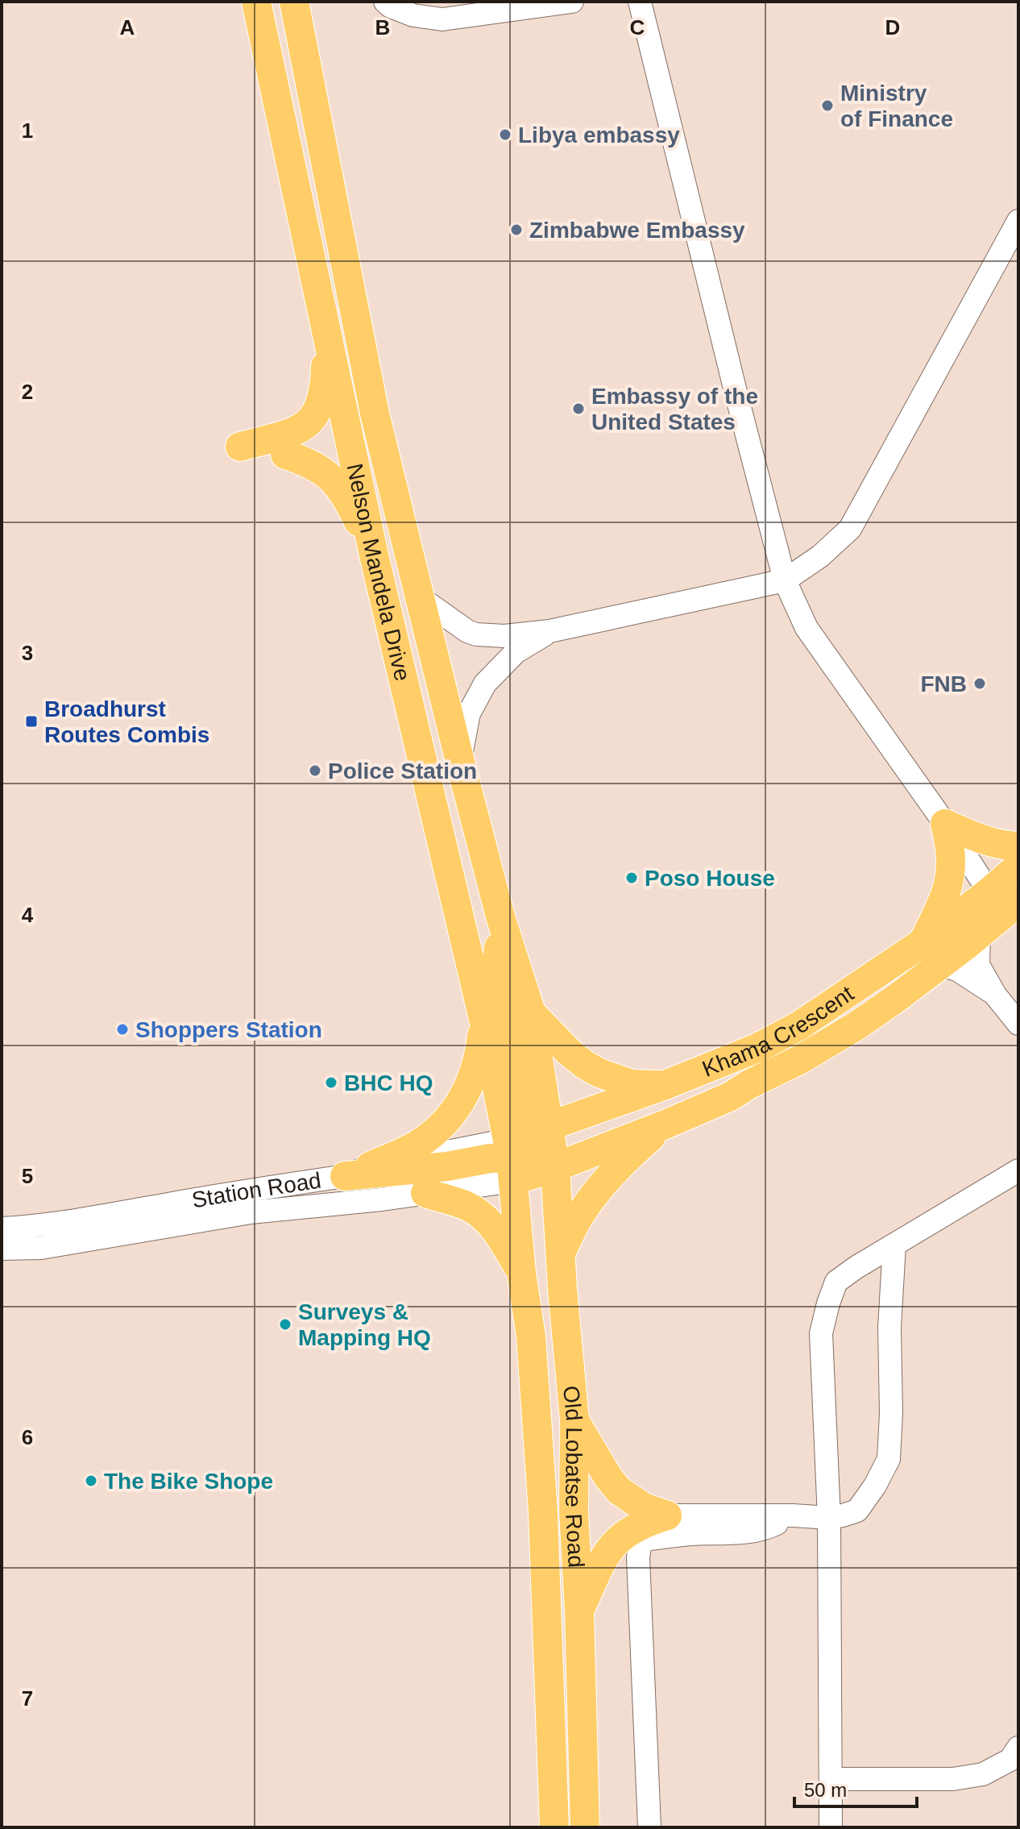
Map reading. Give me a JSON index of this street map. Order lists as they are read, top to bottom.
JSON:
{
  "streets": {
    "main road": ["Nelson Mandela Drive", "Khama Crescent", "Old Lobatse Road"],
    "street": ["Station Road"]
  },
  "crossings": [
    ["Nelson Mandela Drive", "Khama Crescent"],
    ["Nelson Mandela Drive", "Station Road"],
    ["Nelson Mandela Drive", "Old Lobatse Road"],
    ["Khama Crescent", "Station Road"],
    ["Khama Crescent", "Old Lobatse Road"],
    ["Station Road", "Old Lobatse Road"]
  ],
  "places": {
    "other": [
      "Ministry of Finance",
      "Libya embassy",
      "Zimbabwe Embassy",
      "Embassy of the United States",
      "FNB",
      "Police Station",
      "Poso House",
      "Shoppers Station",
      "BHC HQ",
      "Surveys & Mapping HQ",
      "The Bike Shope"
    ],
    "transit": ["Broadhurst Routes Combis"]
  },
  "scale_bar": "50 m",
  "grid": {
    "columns": [
      "A",
      "B",
      "C",
      "D"
    ],
    "rows": [
      "1",
      "2",
      "3",
      "4",
      "5",
      "6",
      "7"
    ]
  }
}
